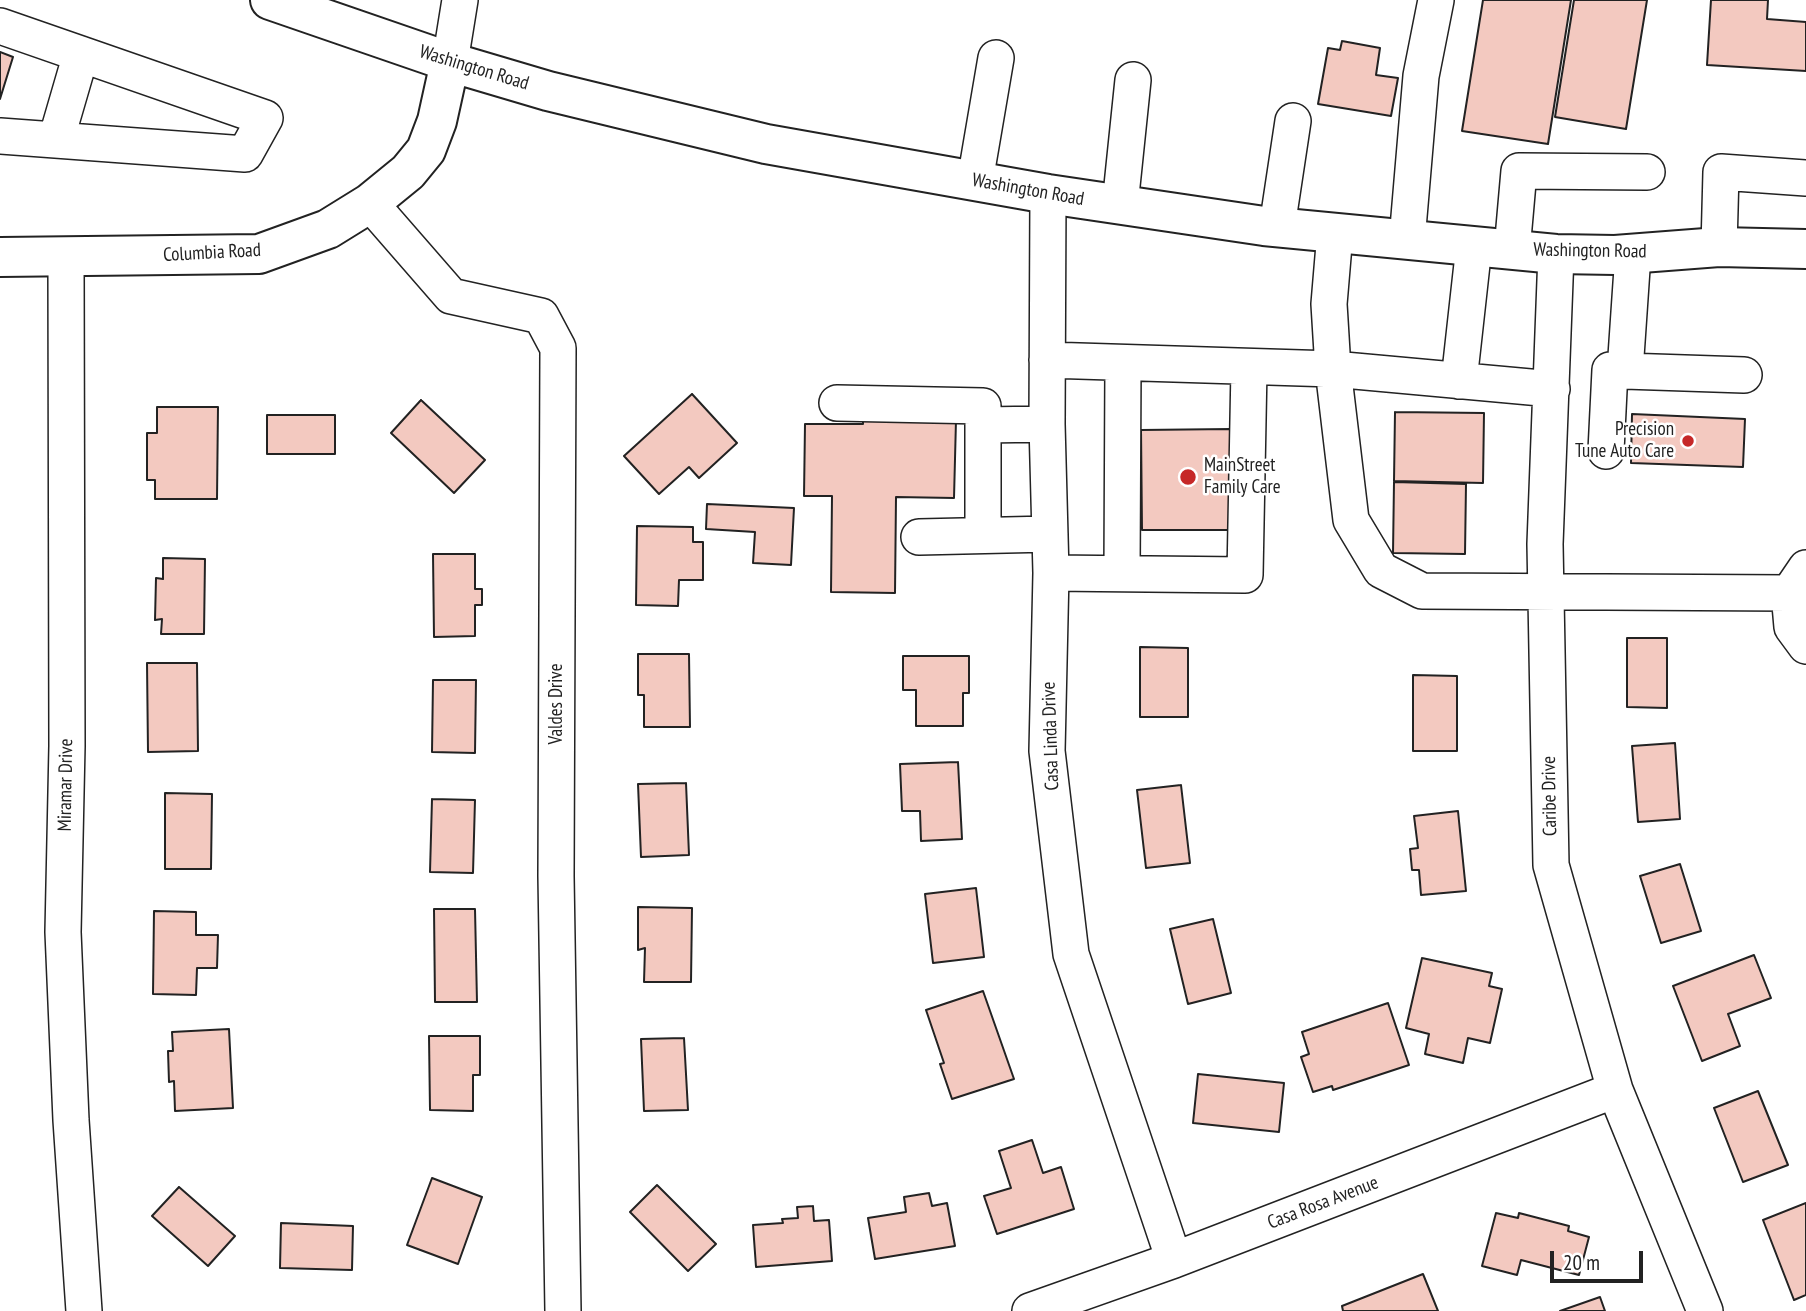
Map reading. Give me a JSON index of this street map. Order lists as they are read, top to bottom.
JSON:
{
  "streets": {
    "main road": ["Washington Road", "Columbia Road"],
    "street": [
      "Valdes Drive",
      "Casa Linda Drive",
      "Miramar Drive",
      "Caribe Drive",
      "Casa Rosa Avenue"
    ]
  },
  "crossings": [
    ["Washington Road", "Columbia Road"],
    ["Washington Road", "Casa Linda Drive"],
    ["Washington Road", "Caribe Drive"],
    ["Columbia Road", "Valdes Drive"],
    ["Columbia Road", "Miramar Drive"],
    ["Casa Linda Drive", "Casa Rosa Avenue"],
    ["Caribe Drive", "Casa Rosa Avenue"]
  ],
  "places": ["Precision Tune Auto Care", "MainStreet Family Care"],
  "scale_bar": "20 m"
}
